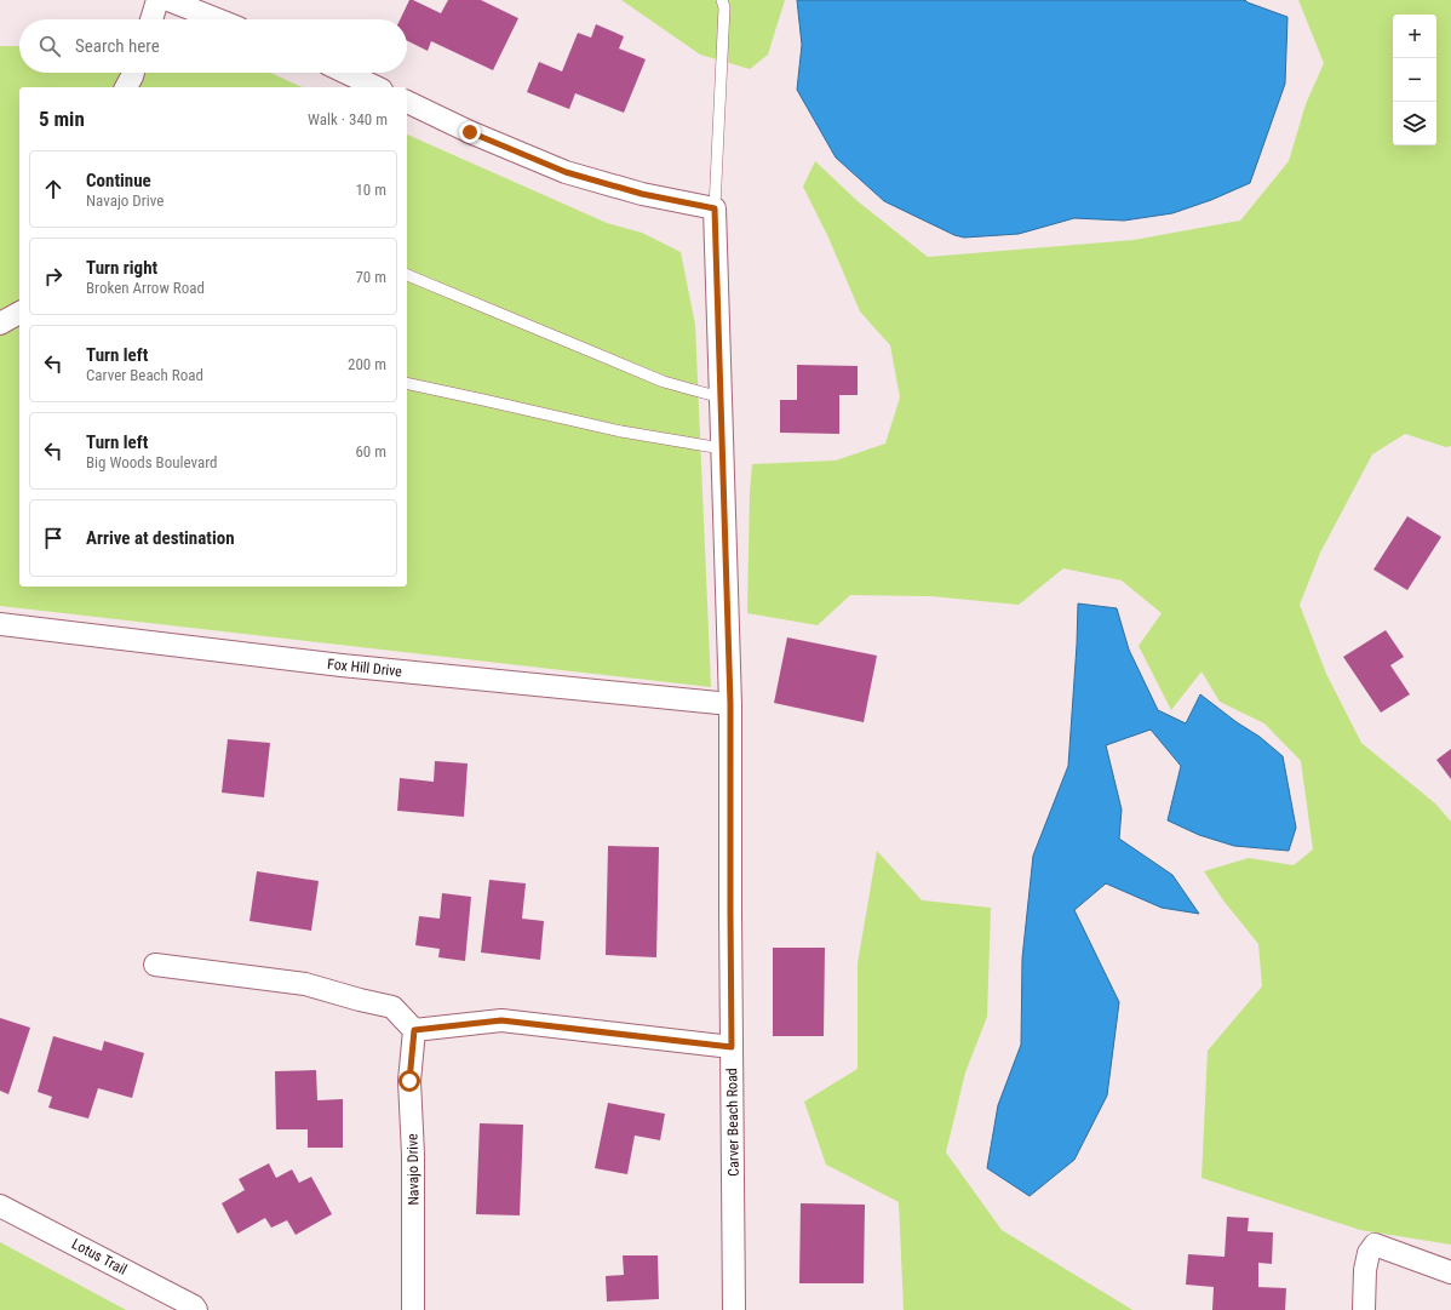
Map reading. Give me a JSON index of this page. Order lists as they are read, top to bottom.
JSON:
{
  "streets": {
    "street": [
      "Fox Hill Drive",
      "Carver Beach Road",
      "Navajo Drive",
      "Lotus Trail"
    ]
  },
  "crossings": [
    ["Fox Hill Drive", "Carver Beach Road"]
  ],
  "page": {
    "map_buttons": ["+", "−"],
    "search": "Search here",
    "heading": ["5 min", "Walk · 340 m"],
    "list": [
      ["Continue", "Navajo Drive", "10 m"],
      ["Turn right", "Broken Arrow Road", "70 m"],
      ["Turn left", "Carver Beach Road", "200 m"],
      ["Turn left", "Big Woods Boulevard", "60 m"],
      "Arrive at destination"
    ]
  }
}
